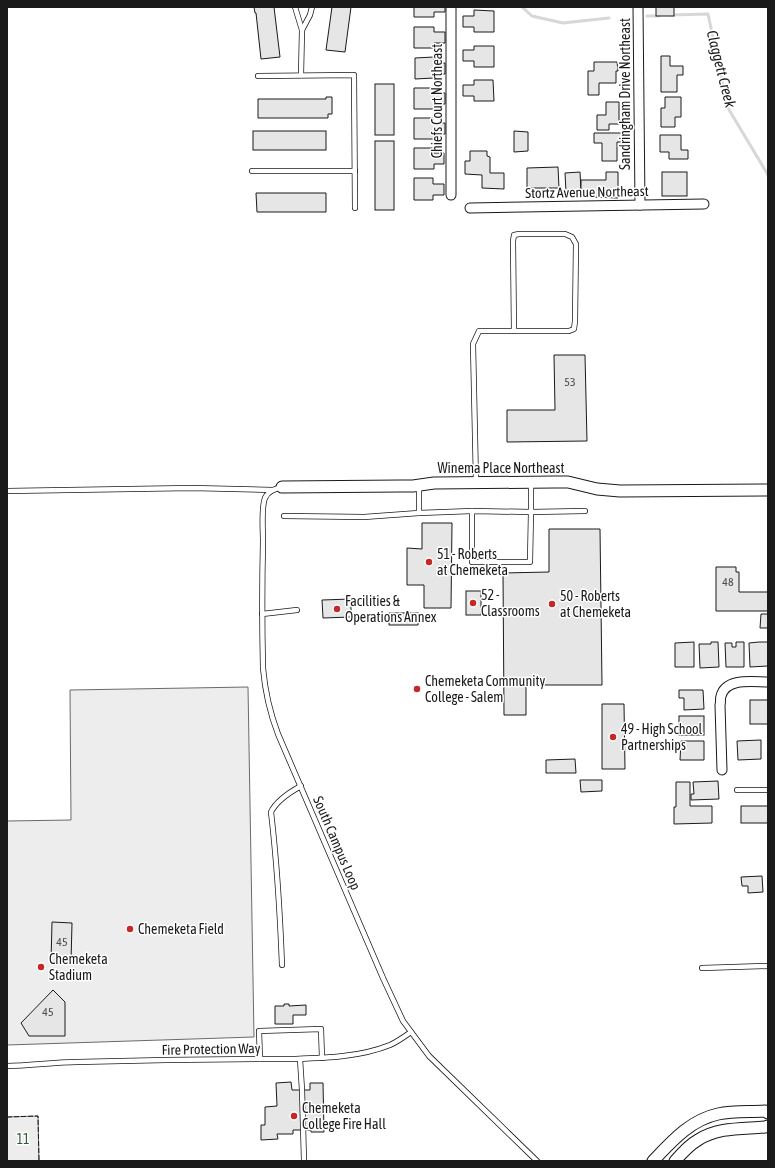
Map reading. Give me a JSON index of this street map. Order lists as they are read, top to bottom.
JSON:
{
  "streets": {
    "street": [
      "Sandringham Drive Northeast",
      "Chiefs Court Northeast",
      "Stortz Avenue Northeast",
      "Winema Place Northeast"
    ],
    "lane": ["South Campus Loop", "Fire Protection Way"]
  },
  "crossings": [
    ["Sandringham Drive Northeast", "Stortz Avenue Northeast"],
    ["Winema Place Northeast", "South Campus Loop"],
    ["South Campus Loop", "Fire Protection Way"]
  ],
  "water": ["Claggett Creek"],
  "parks": ["11"],
  "places": [
    "51 - Roberts at Chemeketa",
    "52 - Classrooms",
    "50 - Roberts at Chemeketa",
    "Facilities & Operations Annex",
    "Chemeketa Community College - Salem",
    "49 - High School Partnerships",
    "Chemeketa Field",
    "Chemeketa Stadium",
    "Chemeketa College Fire Hall"
  ],
  "house_numbers": [
    "53",
    "48",
    "45",
    "45"
  ]
}
